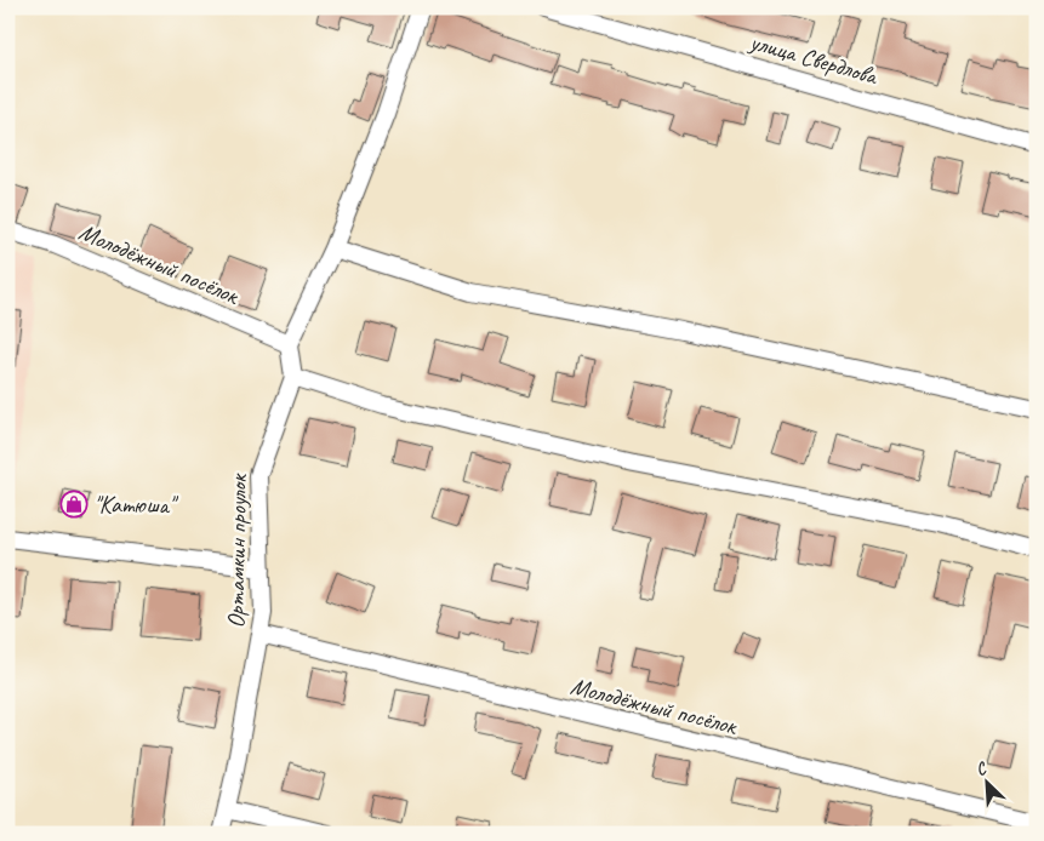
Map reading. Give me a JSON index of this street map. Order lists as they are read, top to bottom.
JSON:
{
  "streets": {
    "street": ["улица Свердлова", "Молодёжный посёлок", "Ортамкин проулок"]
  },
  "crossings": [
    ["Молодёжный посёлок", "Ортамкин проулок"]
  ],
  "places": {
    "shop": ["\"Катюша\""]
  },
  "north": "top left"
}
